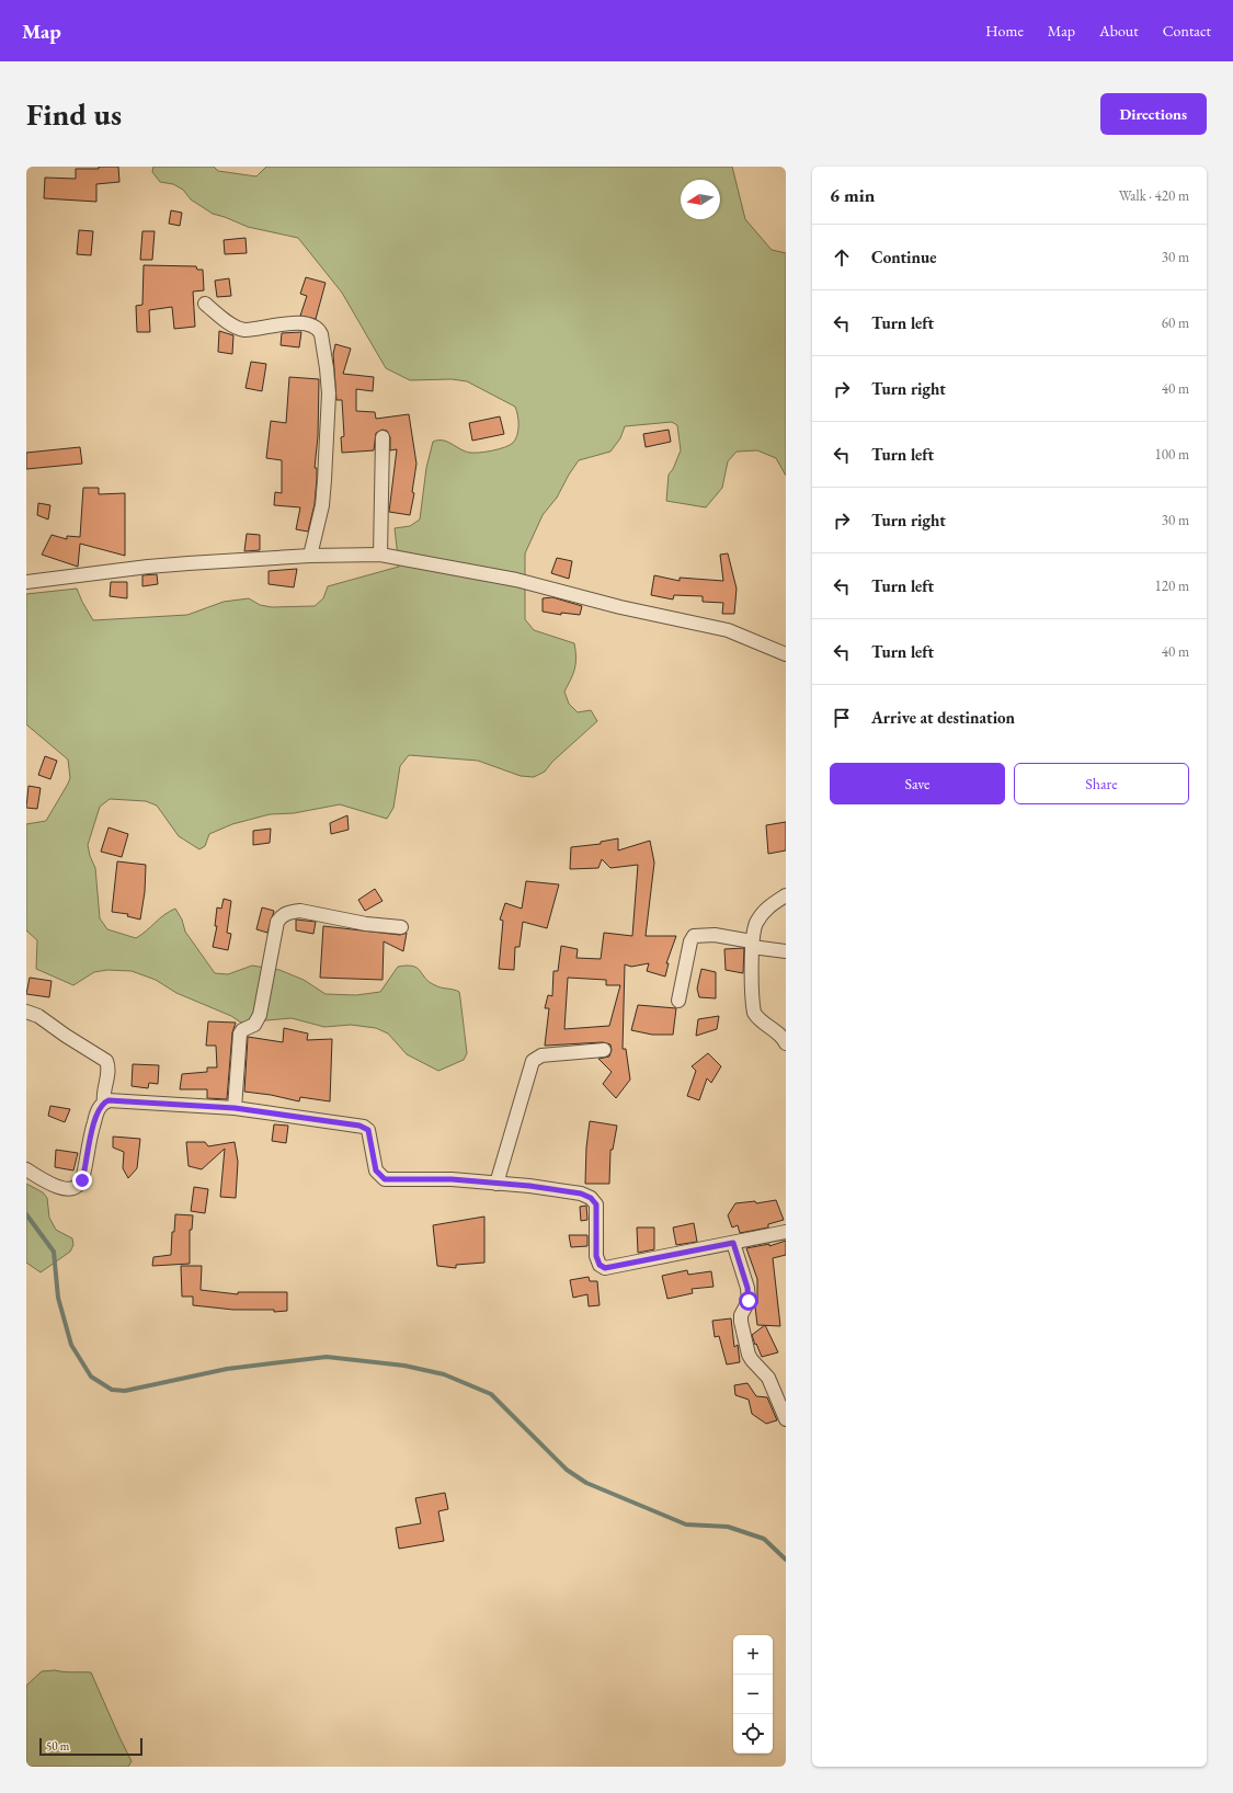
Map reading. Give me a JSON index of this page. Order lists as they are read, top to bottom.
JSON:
{
  "scale_bar": "50 m",
  "north": "left",
  "page": {
    "header": "Map",
    "nav": [
      "Home",
      "Map",
      "About",
      "Contact"
    ],
    "buttons": [
      "Directions",
      ["Save", "Share"]
    ],
    "title": "Find us",
    "heading": ["6 min", "Walk · 420 m"],
    "list": [
      ["Continue", "30 m"],
      ["Turn left", "60 m"],
      ["Turn right", "40 m"],
      ["Turn left", "100 m"],
      ["Turn right", "30 m"],
      ["Turn left", "120 m"],
      ["Turn left", "40 m"],
      "Arrive at destination"
    ],
    "map_buttons": ["+", "−"],
    "scale": "50 m"
  }
}
